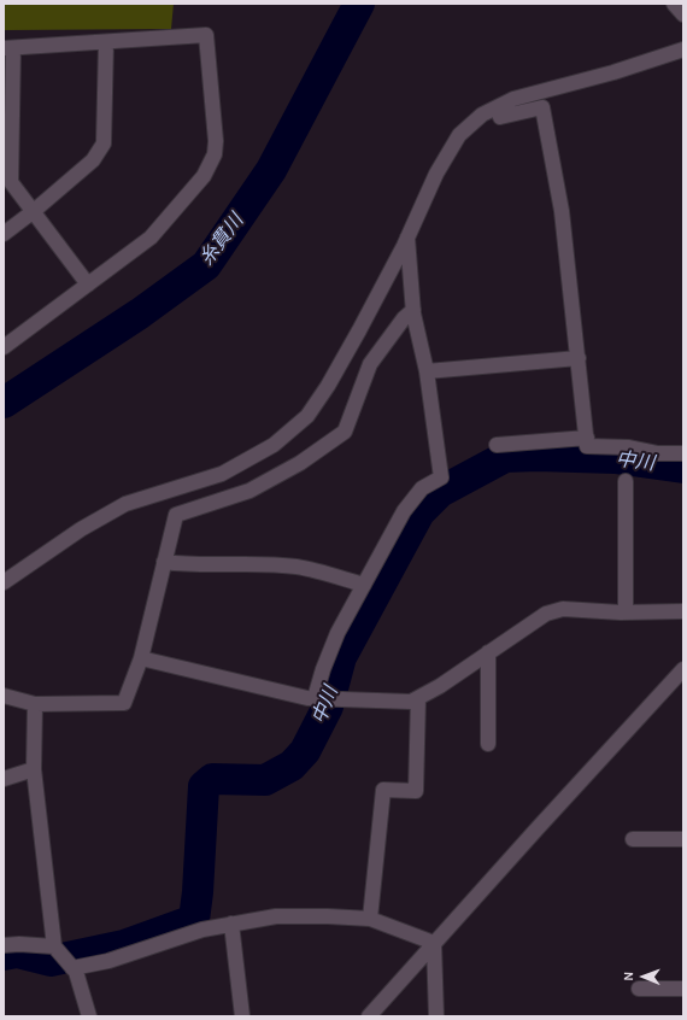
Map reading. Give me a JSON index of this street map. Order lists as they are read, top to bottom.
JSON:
{
  "water": ["糸貫川", "中川"],
  "north": "left"
}
